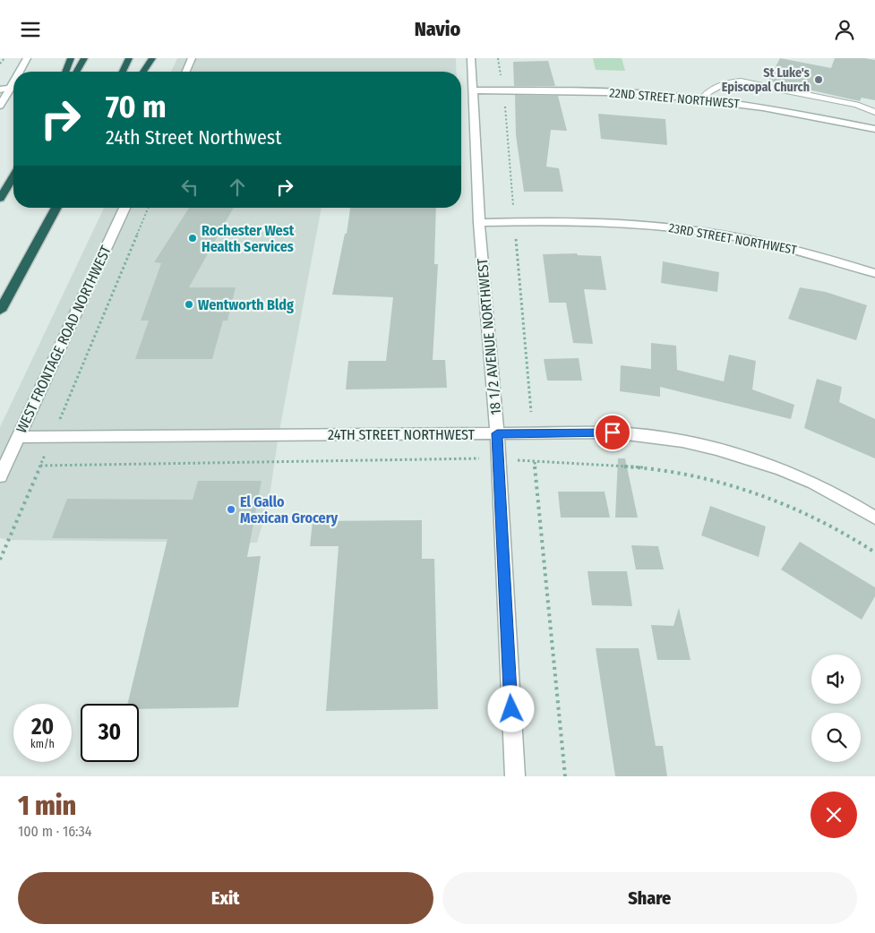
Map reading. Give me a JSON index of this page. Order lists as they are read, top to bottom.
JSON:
{
  "streets": {
    "street": [
      "22ND STREET NORTHWEST",
      "23RD STREET NORTHWEST",
      "18 1/2 AVENUE NORTHWEST",
      "WEST FRONTAGE ROAD NORTHWEST",
      "24TH STREET NORTHWEST"
    ]
  },
  "crossings": [
    ["22ND STREET NORTHWEST", "18 1/2 AVENUE NORTHWEST"],
    ["23RD STREET NORTHWEST", "18 1/2 AVENUE NORTHWEST"],
    ["18 1/2 AVENUE NORTHWEST", "24TH STREET NORTHWEST"],
    ["WEST FRONTAGE ROAD NORTHWEST", "24TH STREET NORTHWEST"]
  ],
  "places": [
    "St Luke's Episcopal Church",
    "Rochester West Health Services",
    "Wentworth Bldg",
    "El Gallo Mexican Grocery"
  ],
  "page": {
    "header": "Navio",
    "turn": ["70 m", "24th Street Northwest"],
    "speed": "20 km/h",
    "limit": "30",
    "heading": ["1 min", "100 m · 16:34"],
    "buttons": ["Exit", "Share"]
  }
}
